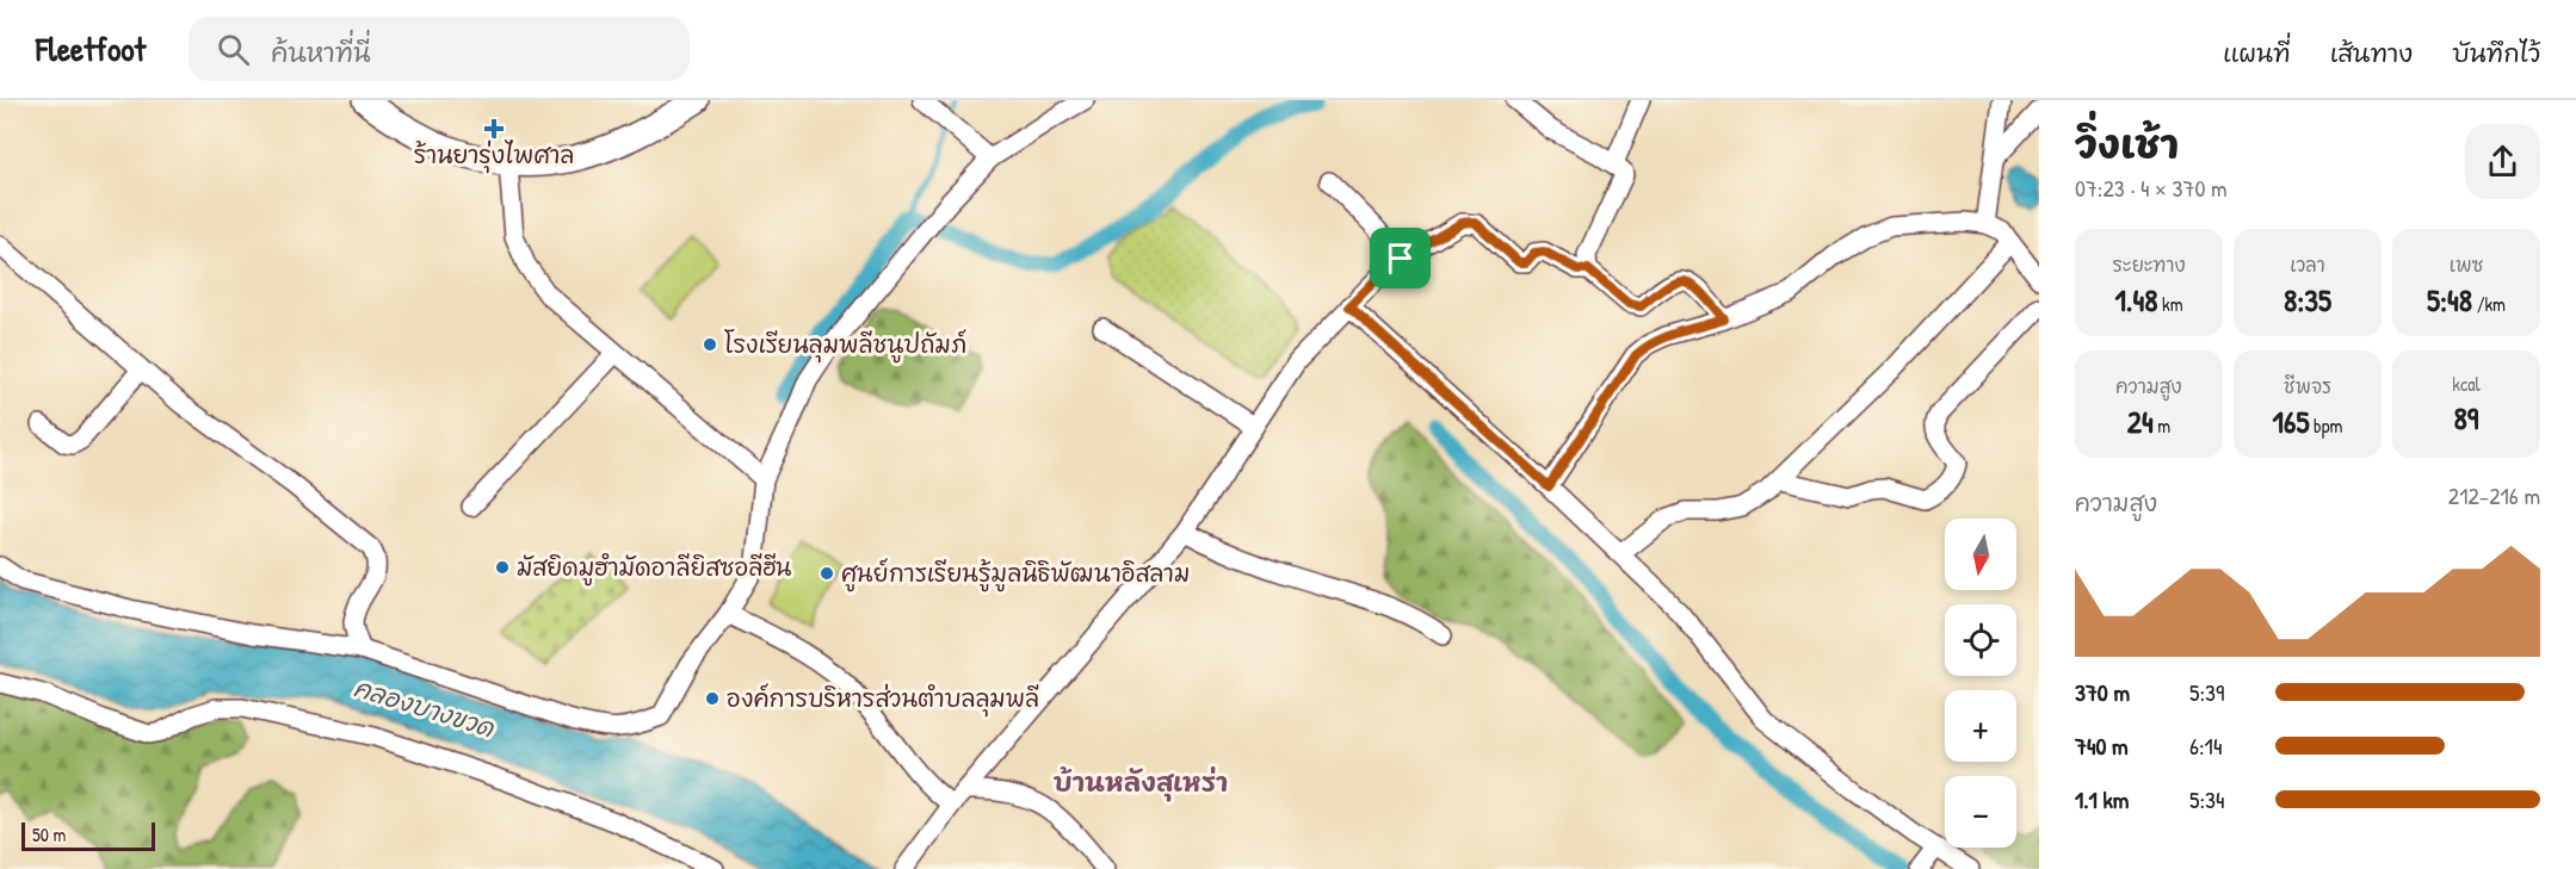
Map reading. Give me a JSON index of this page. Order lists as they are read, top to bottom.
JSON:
{
  "districts": ["บ้านหลังสุเหร่า"],
  "water": ["คลองบางขวด"],
  "places": {
    "health": ["ร้านยารุ่งไพศาล"],
    "other": [
      "โรงเรียนลุมพลีชนูปถัมภ์",
      "มัสยิดมูฮำมัดอาลียิสซอลีฮีน",
      "ศูนย์การเรียนรู้มูลนิธิพัฒนาอิสลาม",
      "องค์การบริหารส่วนตำบลลุมพลี"
    ]
  },
  "scale_bar": "50 m",
  "north": "bottom",
  "page": {
    "header": "Fleetfoot",
    "search": "ค้นหาที่นี่",
    "nav": ["แผนที่", "เส้นทาง", "บันทึกไว้"],
    "heading": ["วิ่งเช้า", "07:23 · 4 × 370 m"],
    "stats": [
      ["ระยะทาง", "1.48 km"],
      ["เวลา", "8:35"],
      ["เพซ", "5:48 /km"],
      ["ความสูง", "24 m"],
      ["ชีพจร", "165 bpm"],
      ["kcal", "89"]
    ],
    "chart": ["ความสูง", "212–216 m"],
    "map_buttons": ["+", "−"],
    "list": [
      {
        "name": "370 m",
        "note": "5:39"
      },
      {
        "name": "740 m",
        "note": "6:14"
      },
      {
        "name": "1.1 km",
        "note": "5:34"
      }
    ],
    "scale": "50 m"
  }
}
